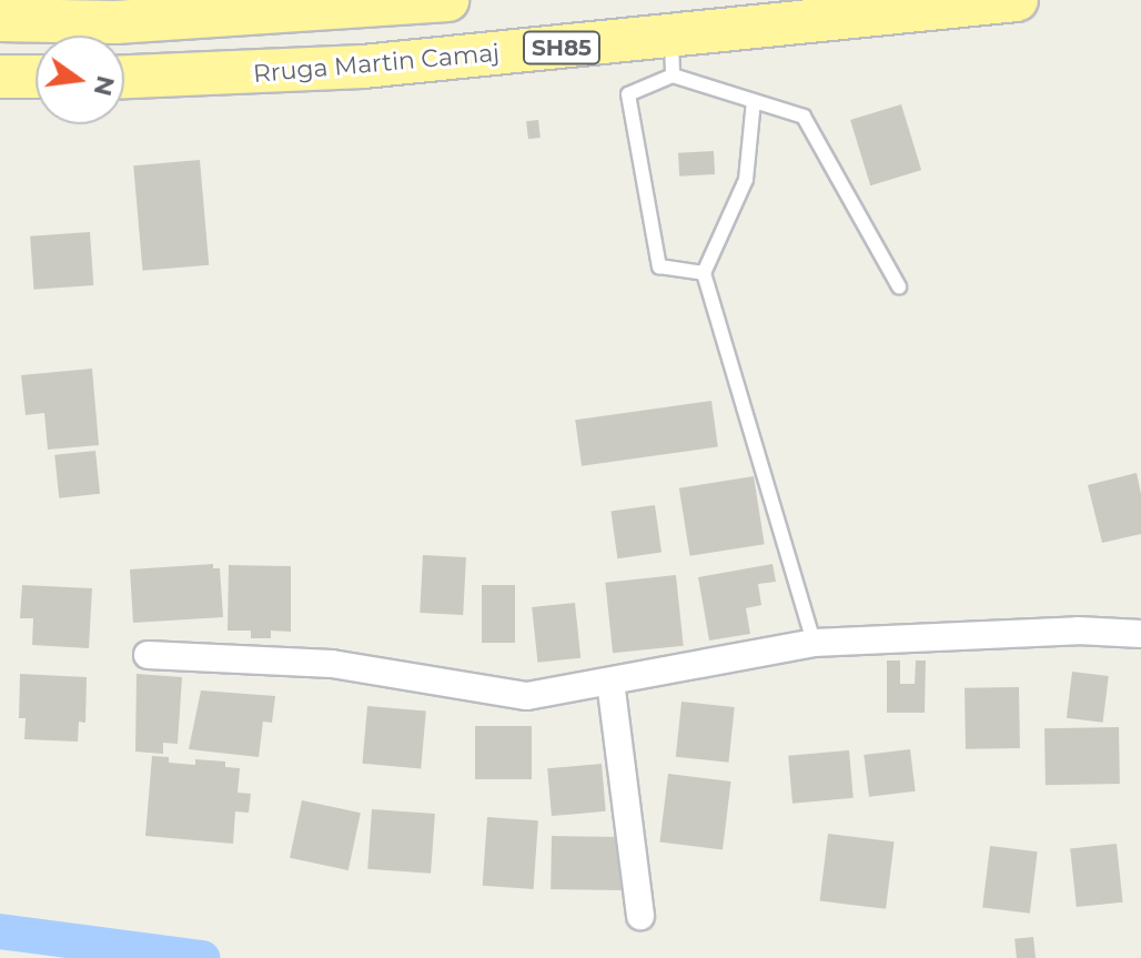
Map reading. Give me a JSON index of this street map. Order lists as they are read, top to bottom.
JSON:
{
  "streets": {
    "highway": ["SH85", "Rruga Martin Camaj"]
  },
  "north": "right"
}
